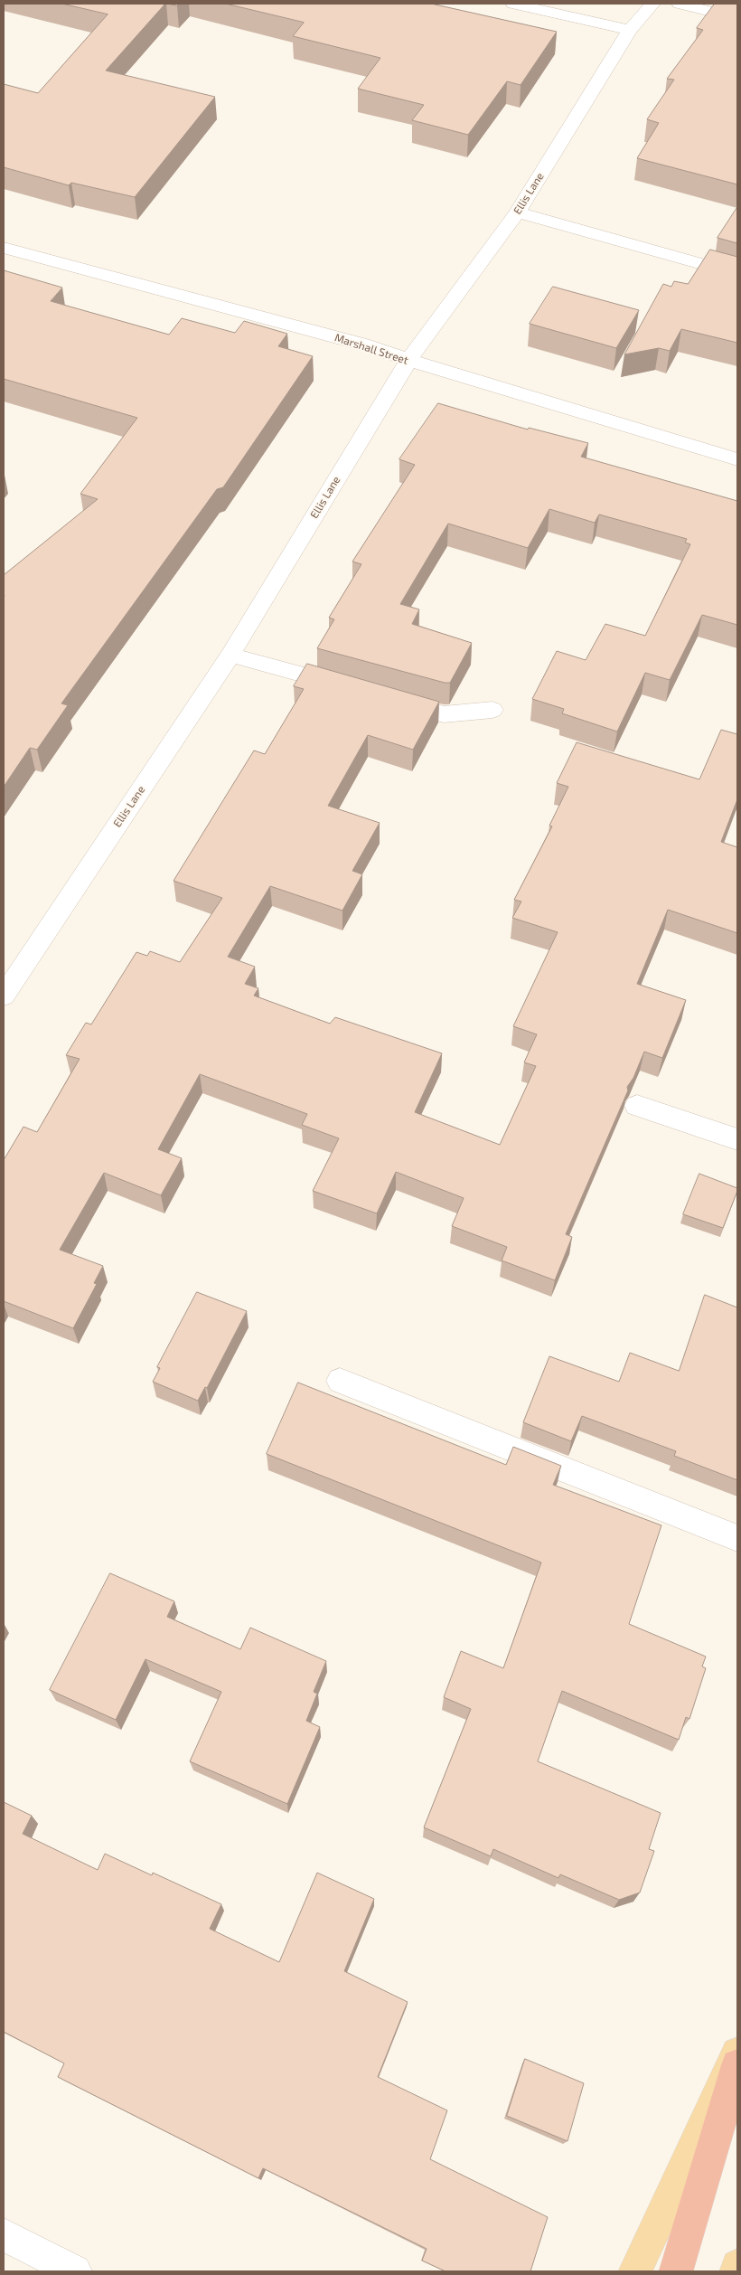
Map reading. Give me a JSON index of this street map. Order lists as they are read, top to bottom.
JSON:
{
  "streets": {
    "street": ["Ellis Lane", "Marshall Street"]
  },
  "crossings": [
    ["Ellis Lane", "Marshall Street"]
  ]
}
